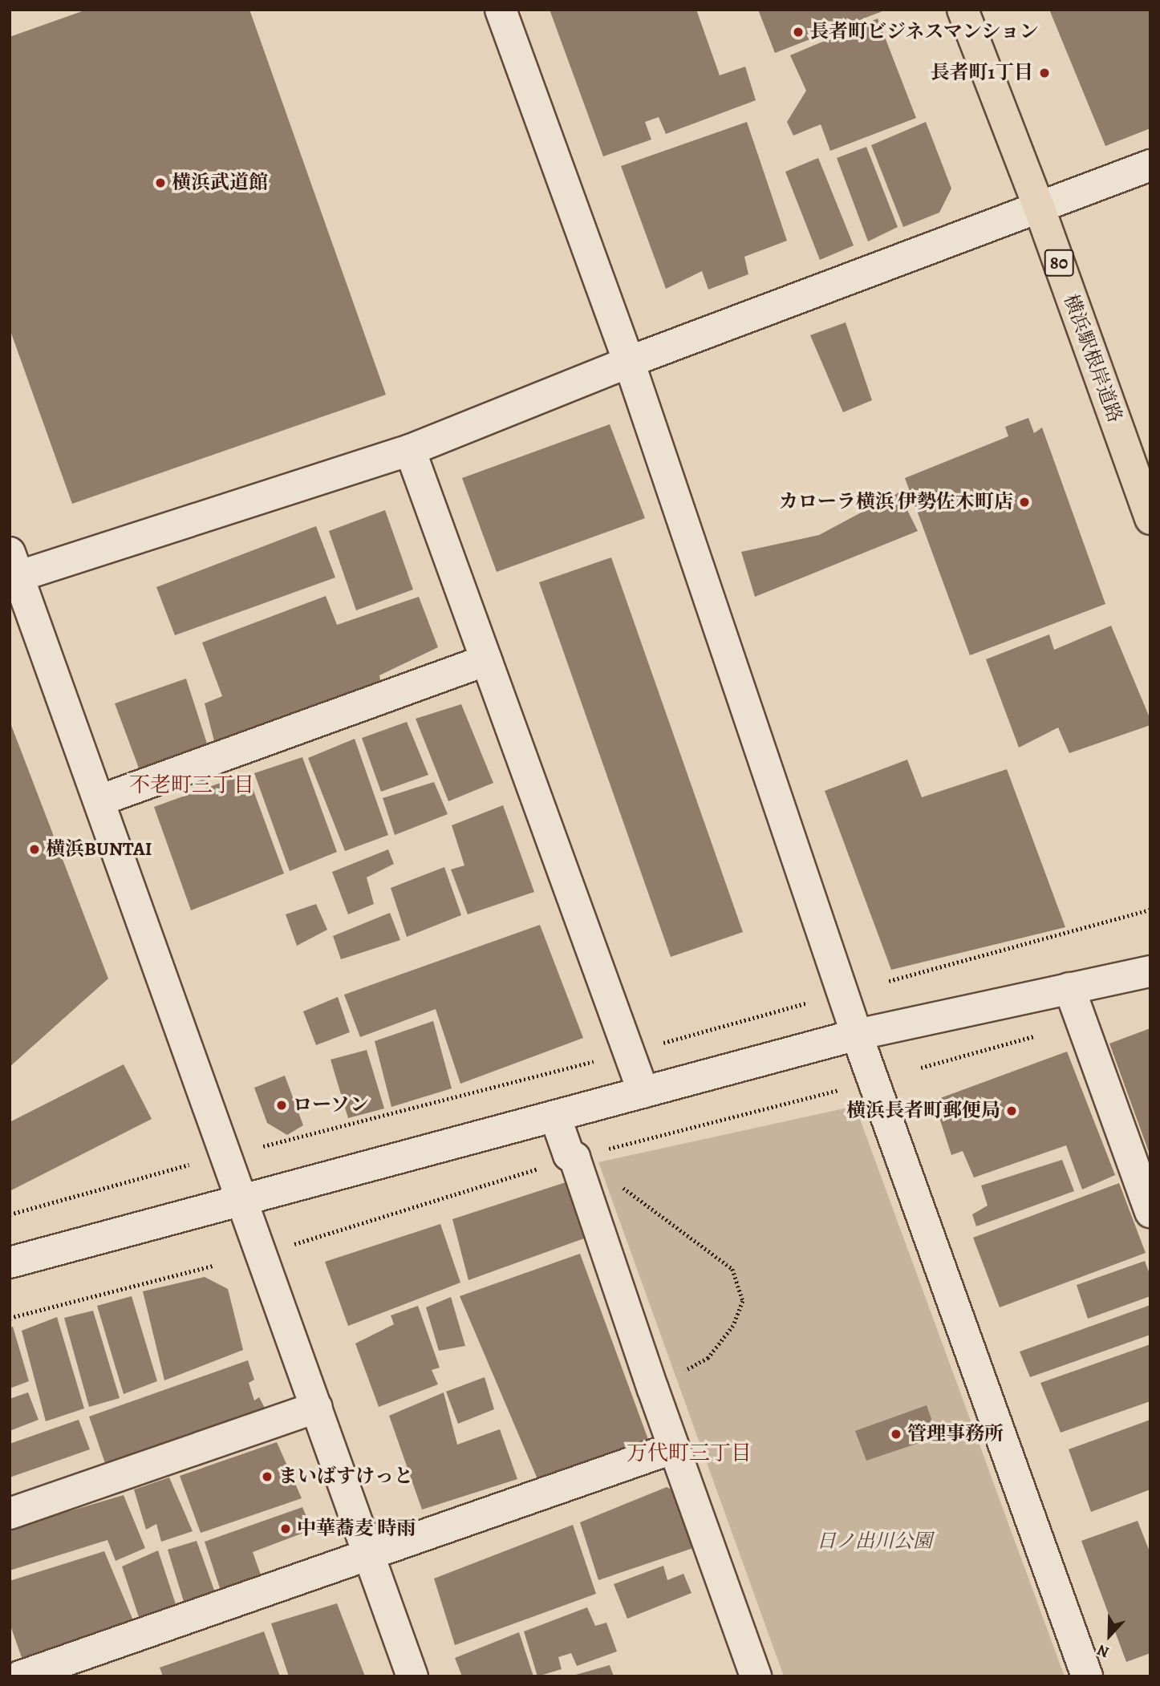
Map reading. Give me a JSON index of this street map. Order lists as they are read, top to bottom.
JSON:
{
  "streets": {
    "main road": ["80", "横浜駅根岸道路"]
  },
  "districts": ["不老町三丁目", "万代町三丁目"],
  "parks": ["日ノ出川公園"],
  "places": [
    "長者町ビジネスマンション",
    "長者町1丁目",
    "横浜武道館",
    "カローラ横浜 伊勢佐木町店",
    "横浜BUNTAI",
    "ローソン",
    "横浜長者町郵便局",
    "管理事務所",
    "まいばすけっと",
    "中華蕎麦 時雨"
  ],
  "north": "bottom"
}
